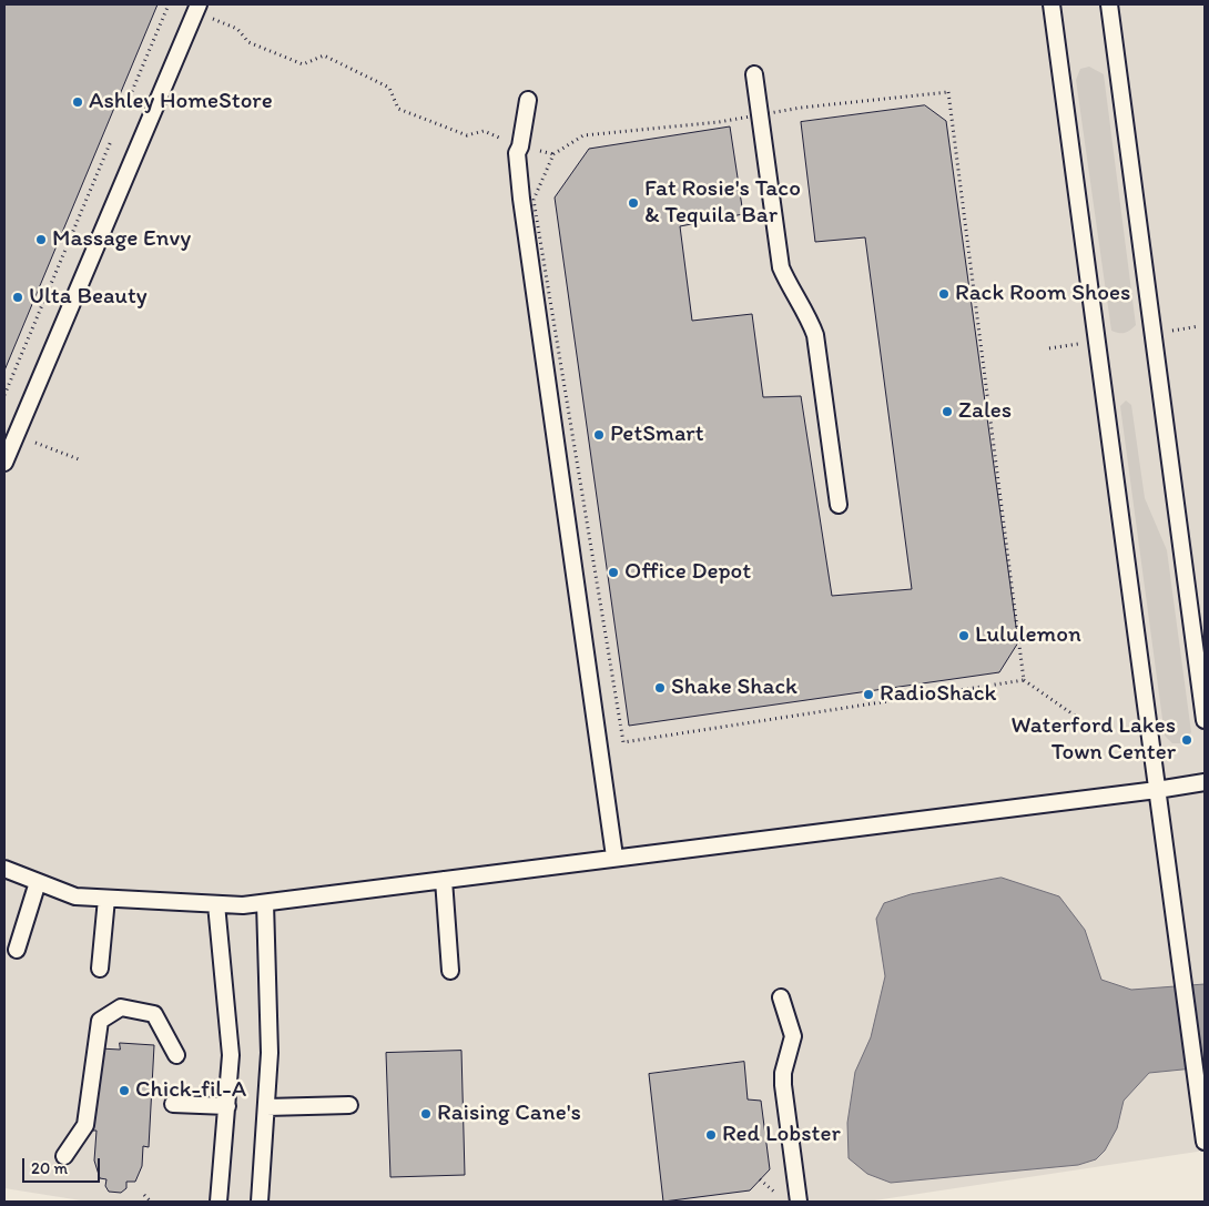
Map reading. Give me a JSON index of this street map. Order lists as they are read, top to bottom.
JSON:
{
  "places": [
    "Ashley HomeStore",
    "Fat Rosie's Taco & Tequila Bar",
    "Massage Envy",
    "Rack Room Shoes",
    "Ulta Beauty",
    "Zales",
    "PetSmart",
    "Office Depot",
    "Lululemon",
    "Shake Shack",
    "RadioShack",
    "Waterford Lakes Town Center",
    "Chick-fil-A",
    "Raising Cane's",
    "Red Lobster"
  ],
  "scale_bar": "20 m"
}
